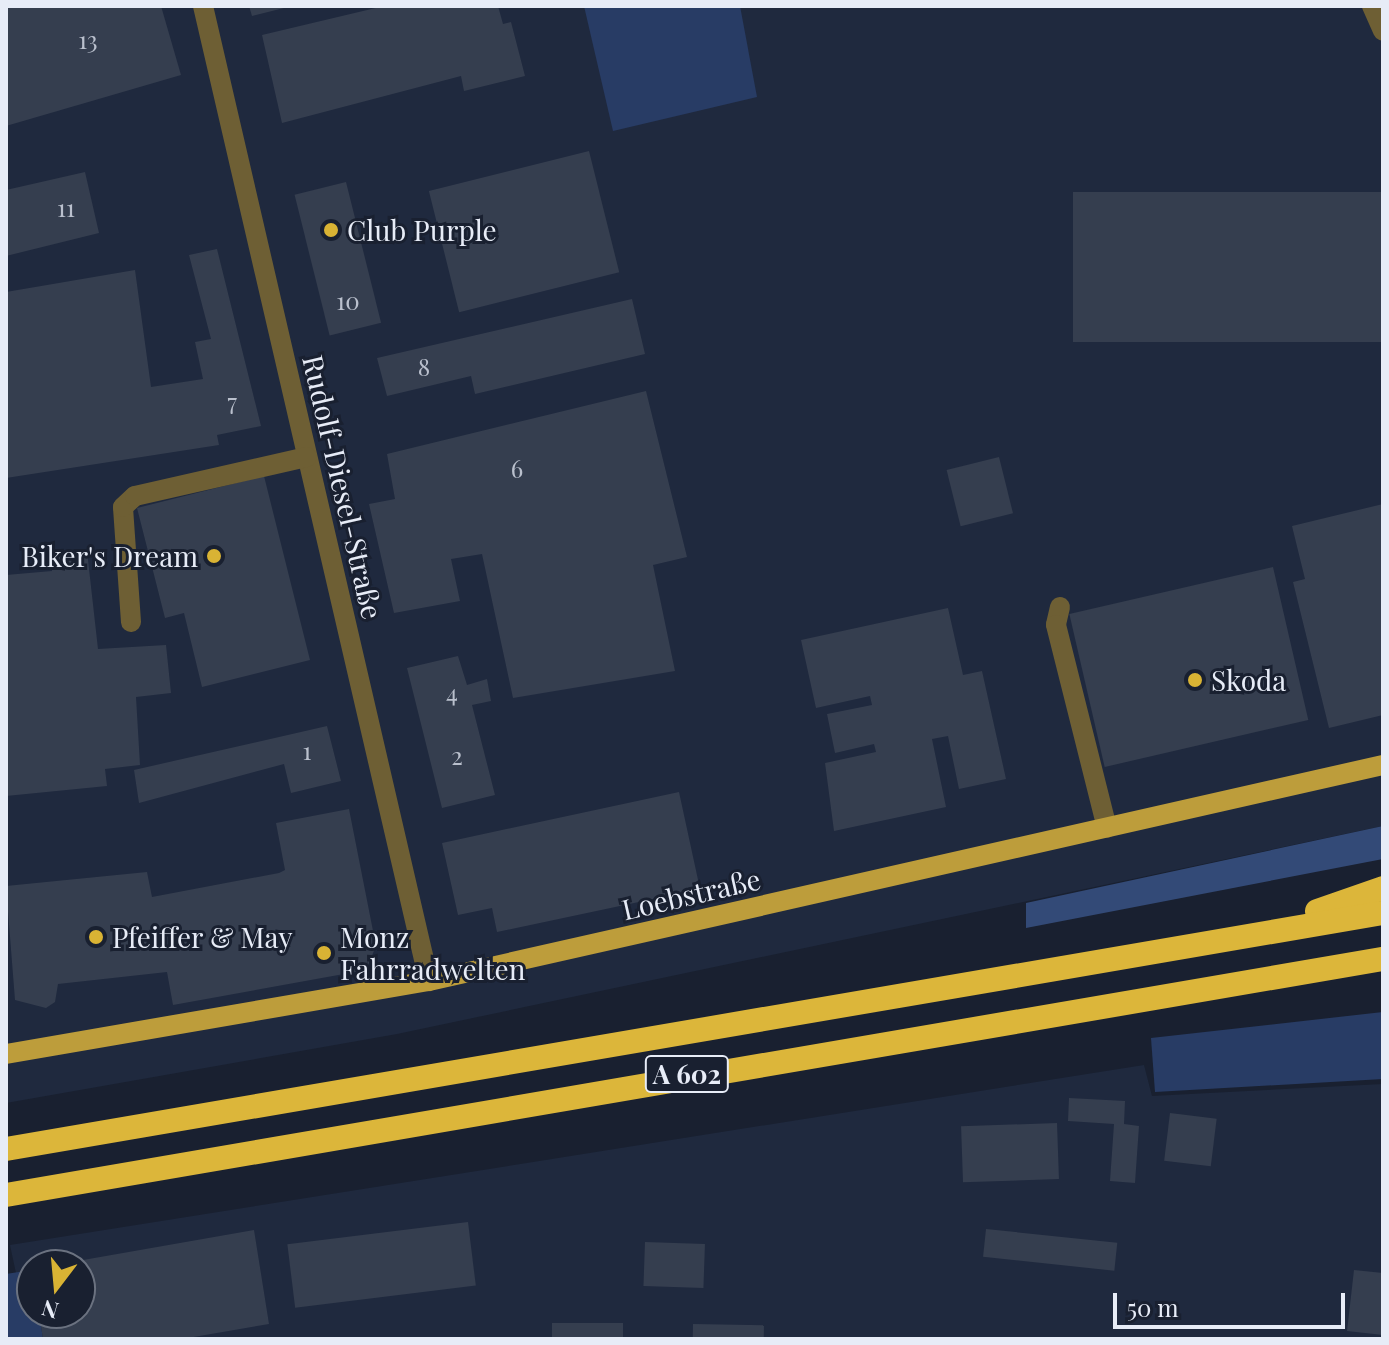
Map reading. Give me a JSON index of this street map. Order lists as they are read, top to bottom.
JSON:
{
  "streets": {
    "highway": ["A 602"],
    "main road": ["Loebstraße"],
    "street": ["Rudolf-Diesel-Straße"]
  },
  "crossings": [
    ["Rudolf-Diesel-Straße", "Loebstraße"]
  ],
  "places": [
    "Club Purple",
    "Biker's Dream",
    "Skoda",
    "Pfeiffer & May",
    "Monz Fahrradwelten"
  ],
  "house_numbers": [
    "13",
    "11",
    "10",
    "8",
    "7",
    "6",
    "4",
    "1",
    "2"
  ],
  "scale_bar": "50 m",
  "north": "bottom"
}
